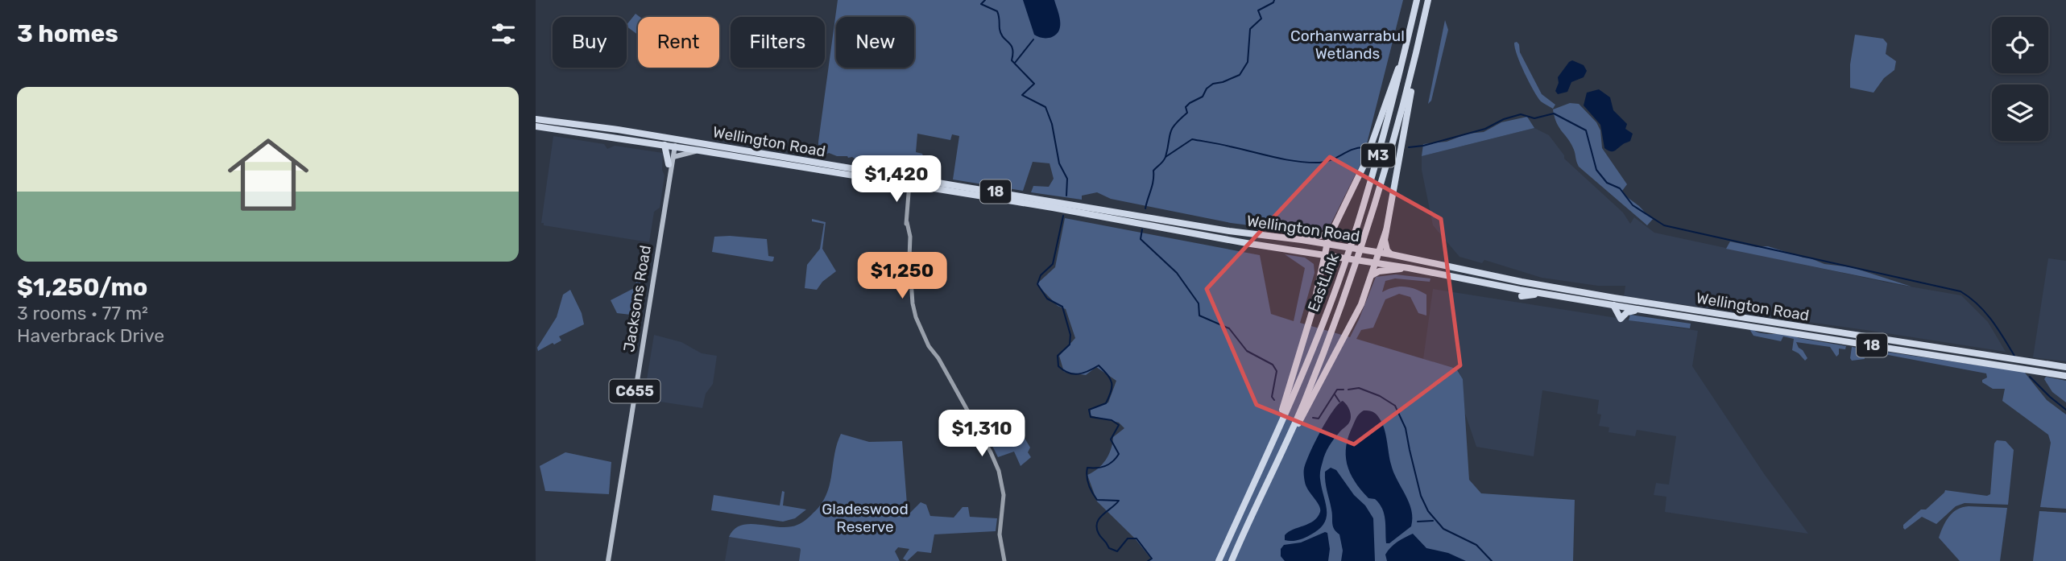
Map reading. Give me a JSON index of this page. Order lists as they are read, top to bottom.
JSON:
{
  "streets": {
    "highway": [
      "Wellington Road",
      "M3",
      "18",
      "EastLink"
    ],
    "main road": ["Jacksons Road", "C655"]
  },
  "crossings": [
    ["Wellington Road", "Jacksons Road"]
  ],
  "parks": ["Corhanwarrabul Wetlands", "Gladeswood Reserve"],
  "page": {
    "heading": "3 homes",
    "chip": [
      "Buy",
      "Rent",
      "Filters",
      "New"
    ],
    "list": [
      {
        "name": "$1,250/mo",
        "note": "3 rooms · 77 m² · Haverbrack Drive"
      }
    ],
    "price": ["$1,420", "$1,250", "$1,310"]
  }
}
